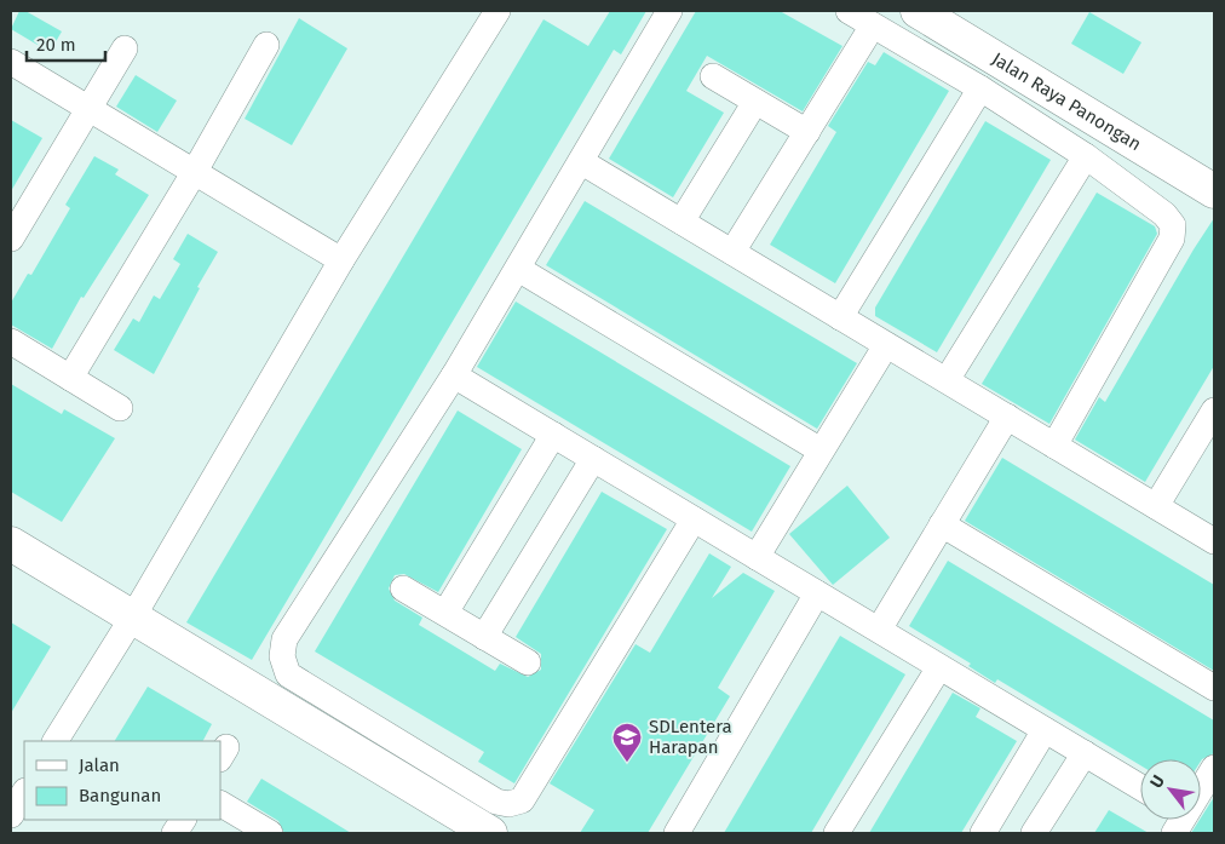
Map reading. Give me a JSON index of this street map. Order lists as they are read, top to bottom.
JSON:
{
  "streets": {
    "street": ["Jalan Raya Panongan"]
  },
  "places": {
    "school or university": ["SDLentera Harapan"]
  },
  "legend": ["Jalan", "Bangunan"],
  "scale_bar": "20 m",
  "north": "top left"
}
